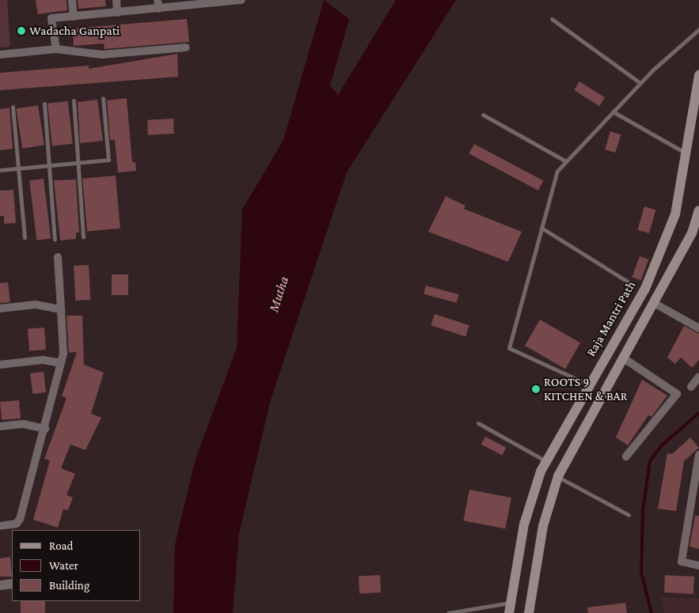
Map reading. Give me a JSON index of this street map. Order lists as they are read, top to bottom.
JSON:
{
  "streets": {
    "main road": ["Raja Mantri Path"]
  },
  "water": ["Mutha"],
  "places": ["Wadacha Ganpati", "ROOTS 9 KITCHEN & BAR"],
  "legend": ["Road", "Water", "Building"]
}
